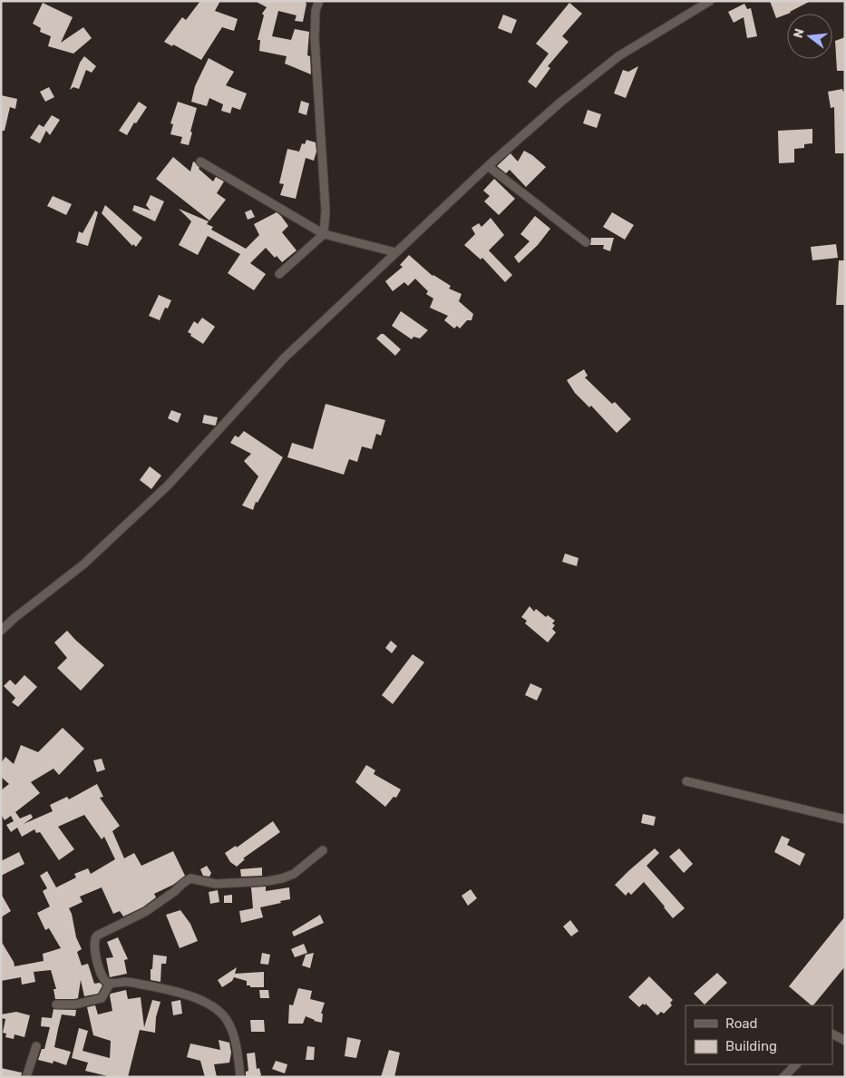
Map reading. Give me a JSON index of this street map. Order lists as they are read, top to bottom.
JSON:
{
  "legend": ["Road", "Building"],
  "north": "left"
}
